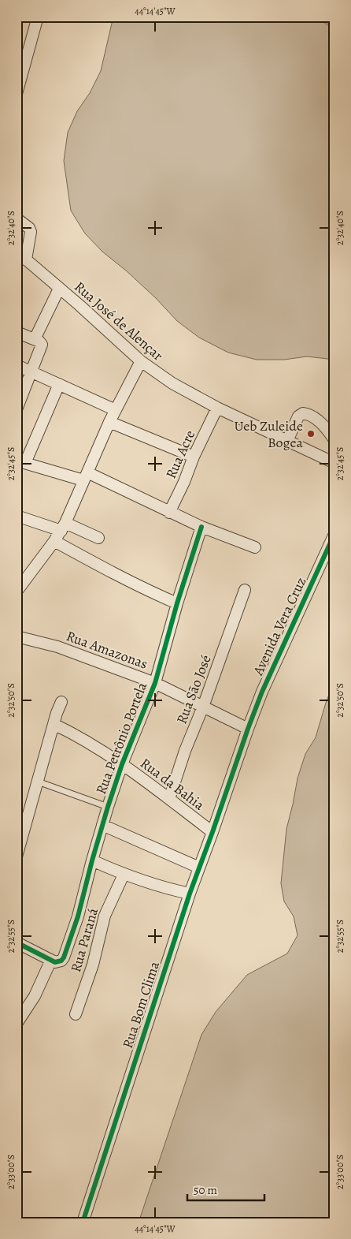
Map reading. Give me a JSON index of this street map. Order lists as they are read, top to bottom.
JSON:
{
  "streets": {
    "street": [
      "Rua José de Alençar",
      "Rua Acre",
      "Avenida Vera Cruz",
      "Rua Amazonas",
      "Rua São José",
      "Rua Petrônio Portela",
      "Rua da Bahia",
      "Rua Paraná",
      "Rua Bom Clima"
    ]
  },
  "crossings": [
    ["Rua José de Alençar", "Rua Acre"],
    ["Avenida Vera Cruz", "Rua Amazonas"],
    ["Avenida Vera Cruz", "Rua Bom Clima"],
    ["Rua Amazonas", "Rua São José"],
    ["Rua Amazonas", "Rua Petrônio Portela"],
    ["Rua Amazonas", "Rua Bom Clima"],
    ["Rua São José", "Rua da Bahia"],
    ["Rua Petrônio Portela", "Rua da Bahia"],
    ["Rua da Bahia", "Rua Bom Clima"]
  ],
  "places": ["Ueb Zuleide Bogea"],
  "scale_bar": "50 m",
  "coordinates": [
    "44°14'45\"W",
    "2°32'40\"S",
    "2°32'45\"S",
    "2°32'50\"S",
    "2°32'55\"S",
    "2°33'00\"S"
  ]
}
